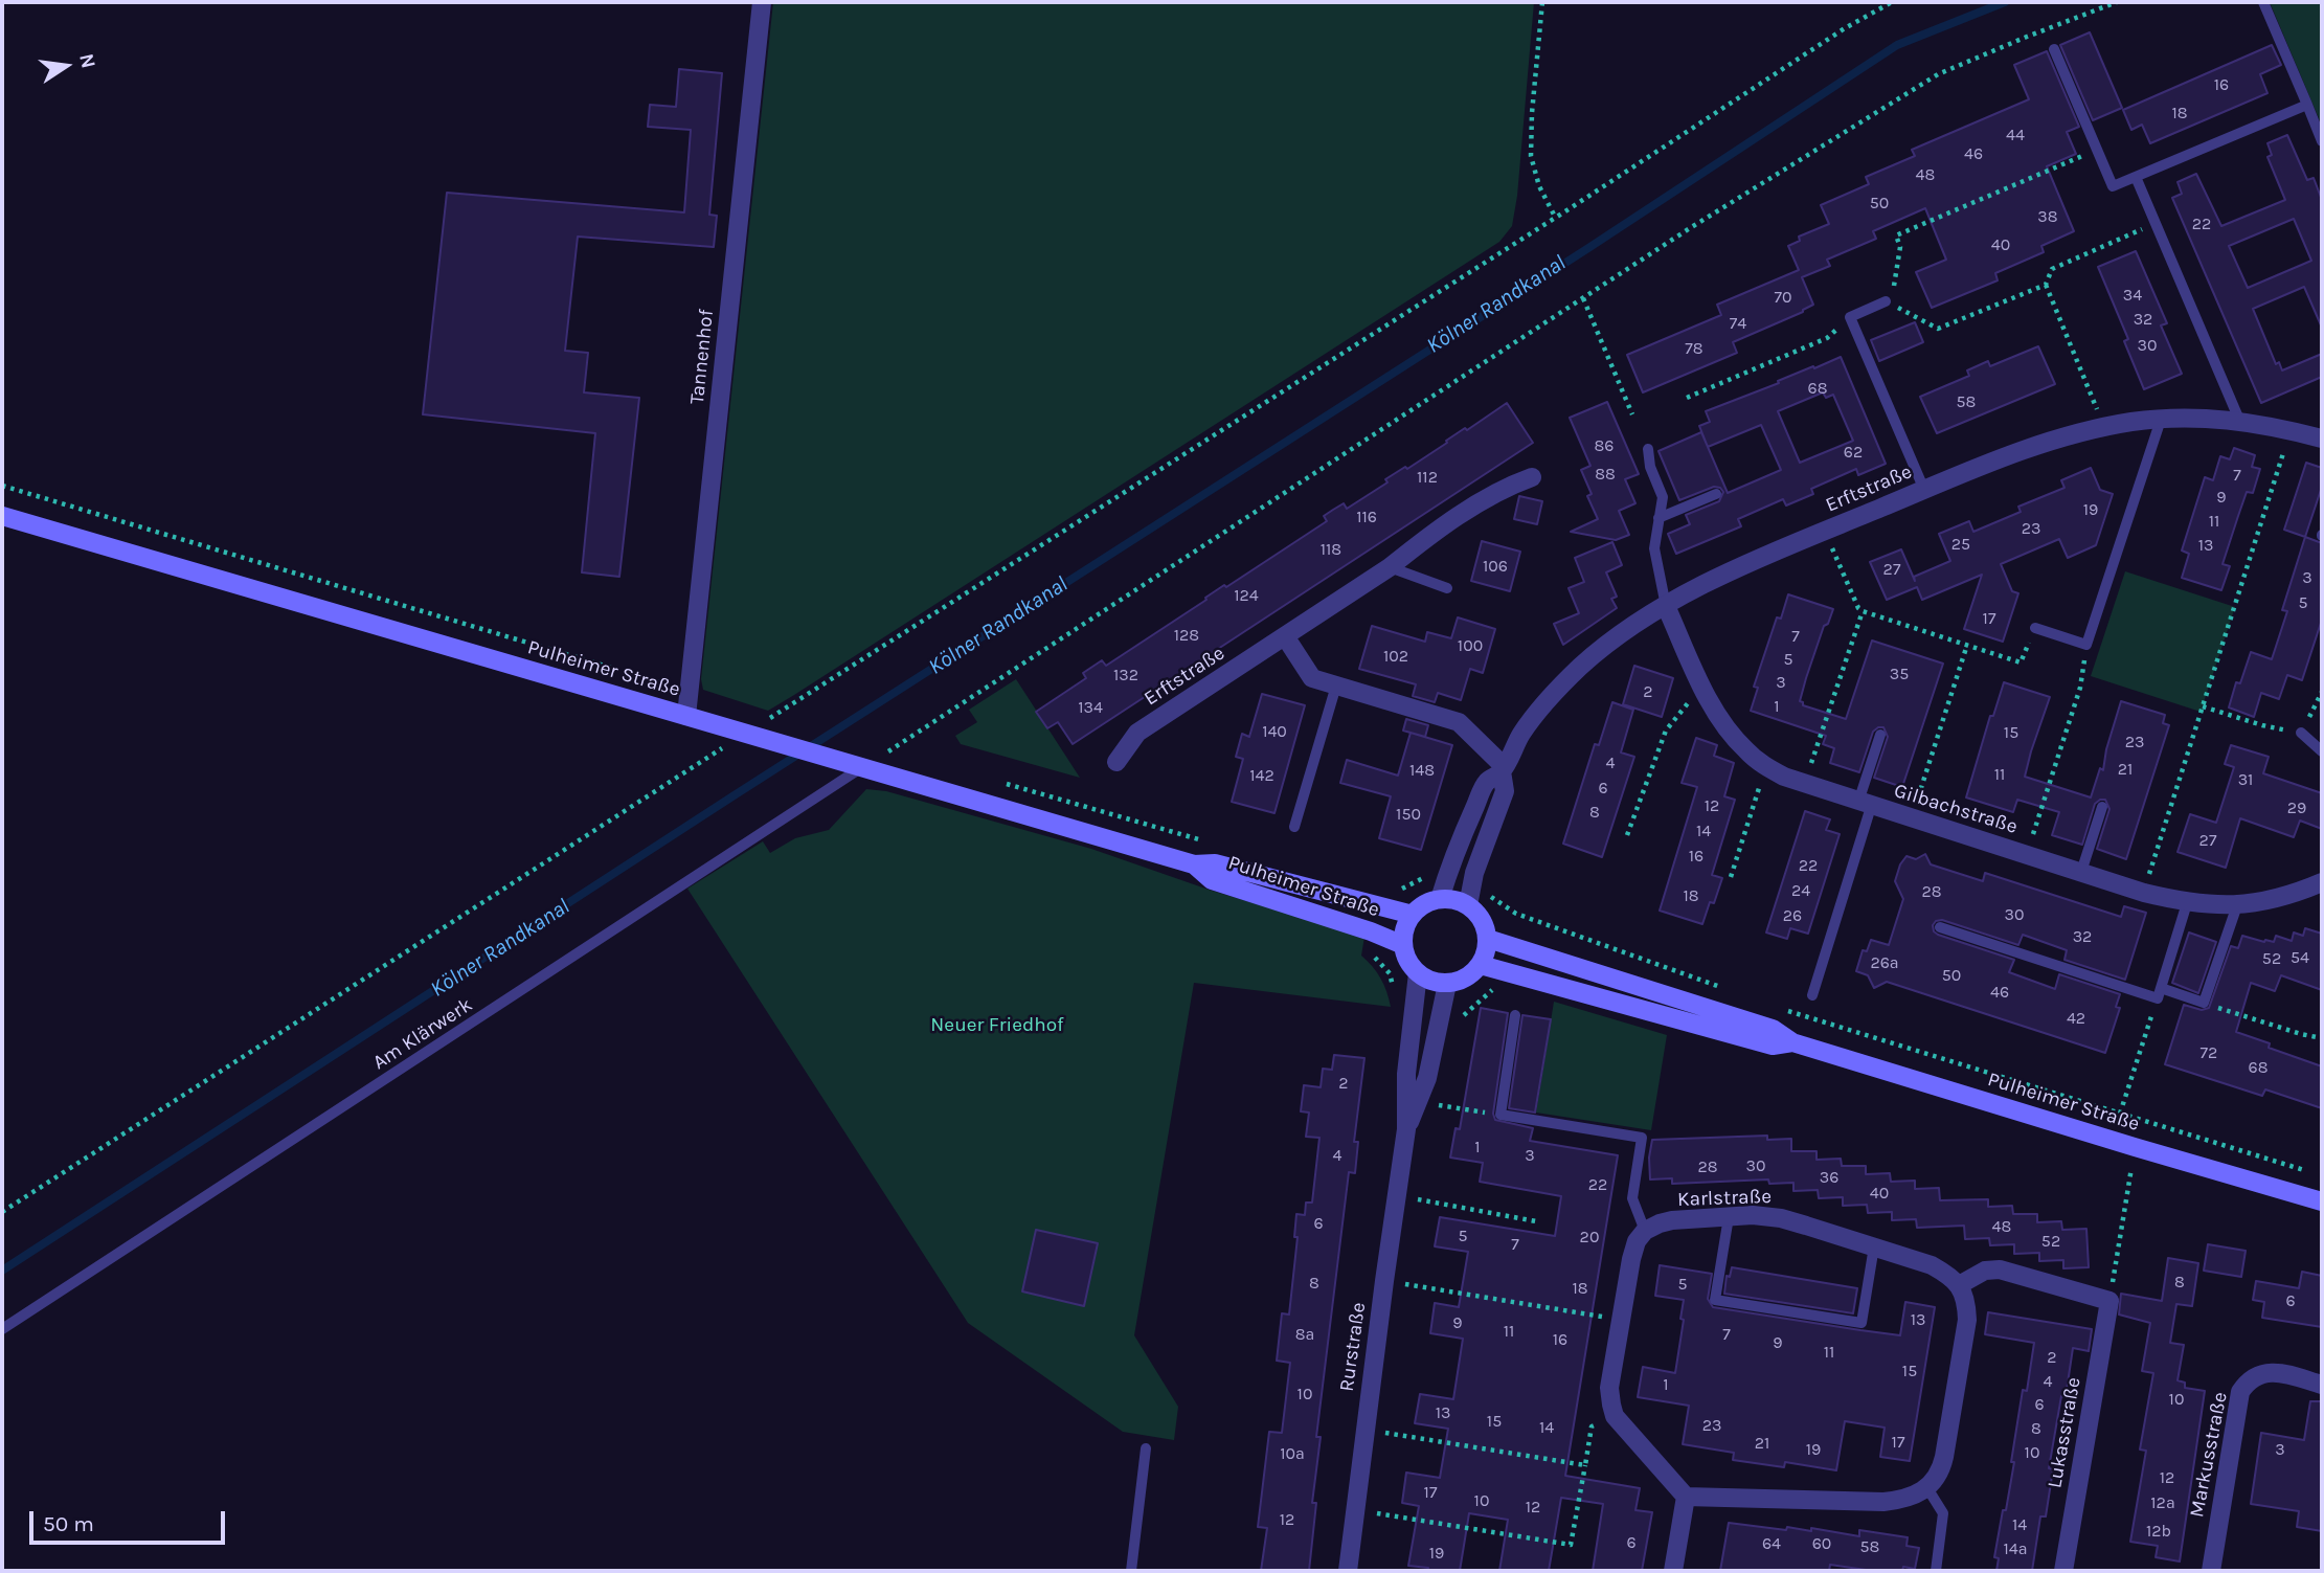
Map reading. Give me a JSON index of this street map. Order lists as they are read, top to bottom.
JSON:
{
  "streets": {
    "main road": ["Pulheimer Straße"],
    "street": [
      "Tannenhof",
      "Erftstraße",
      "Gilbachstraße",
      "Karlstraße",
      "Rurstraße",
      "Lukasstraße",
      "Markusstraße"
    ],
    "lane": ["Am Klärwerk"]
  },
  "crossings": [
    ["Tannenhof", "Pulheimer Straße"],
    ["Erftstraße", "Pulheimer Straße"],
    ["Erftstraße", "Gilbachstraße"],
    ["Erftstraße", "Rurstraße"],
    ["Pulheimer Straße", "Am Klärwerk"],
    ["Pulheimer Straße", "Rurstraße"]
  ],
  "water": ["Kölner Randkanal"],
  "parks": ["Neuer Friedhof"],
  "house_numbers": [
    "16",
    "18",
    "44",
    "46",
    "48",
    "50",
    "38",
    "22",
    "40",
    "34",
    "70",
    "32",
    "74",
    "30",
    "78",
    "68",
    "58",
    "86",
    "62",
    "88",
    "7",
    "112",
    "9",
    "19",
    "116",
    "11",
    "23",
    "25",
    "13",
    "118",
    "106",
    "27",
    "3",
    "124",
    "5",
    "17",
    "128",
    "7",
    "100",
    "102",
    "5",
    "35",
    "132",
    "3",
    "2",
    "1",
    "134",
    "140",
    "15",
    "23",
    "4",
    "21",
    "148",
    "11",
    "142",
    "31",
    "6",
    "12",
    "29",
    "8",
    "150",
    "14",
    "27",
    "16",
    "22",
    "24",
    "28",
    "18",
    "30",
    "26",
    "32",
    "54",
    "52",
    "26a",
    "50",
    "46",
    "42",
    "72",
    "68",
    "2",
    "1",
    "4",
    "3",
    "30",
    "28",
    "36",
    "22",
    "40",
    "6",
    "48",
    "5",
    "20",
    "52",
    "7",
    "8",
    "8",
    "5",
    "18",
    "6",
    "13",
    "9",
    "11",
    "8a",
    "7",
    "16",
    "9",
    "11",
    "2",
    "15",
    "4",
    "1",
    "10",
    "10",
    "6",
    "13",
    "15",
    "23",
    "14",
    "8",
    "17",
    "21",
    "19",
    "3",
    "10",
    "10a",
    "12",
    "17",
    "10",
    "12a",
    "12",
    "12",
    "14",
    "12b",
    "6",
    "64",
    "60",
    "58",
    "14a",
    "19"
  ],
  "scale_bar": "50 m",
  "north": "right"
}
